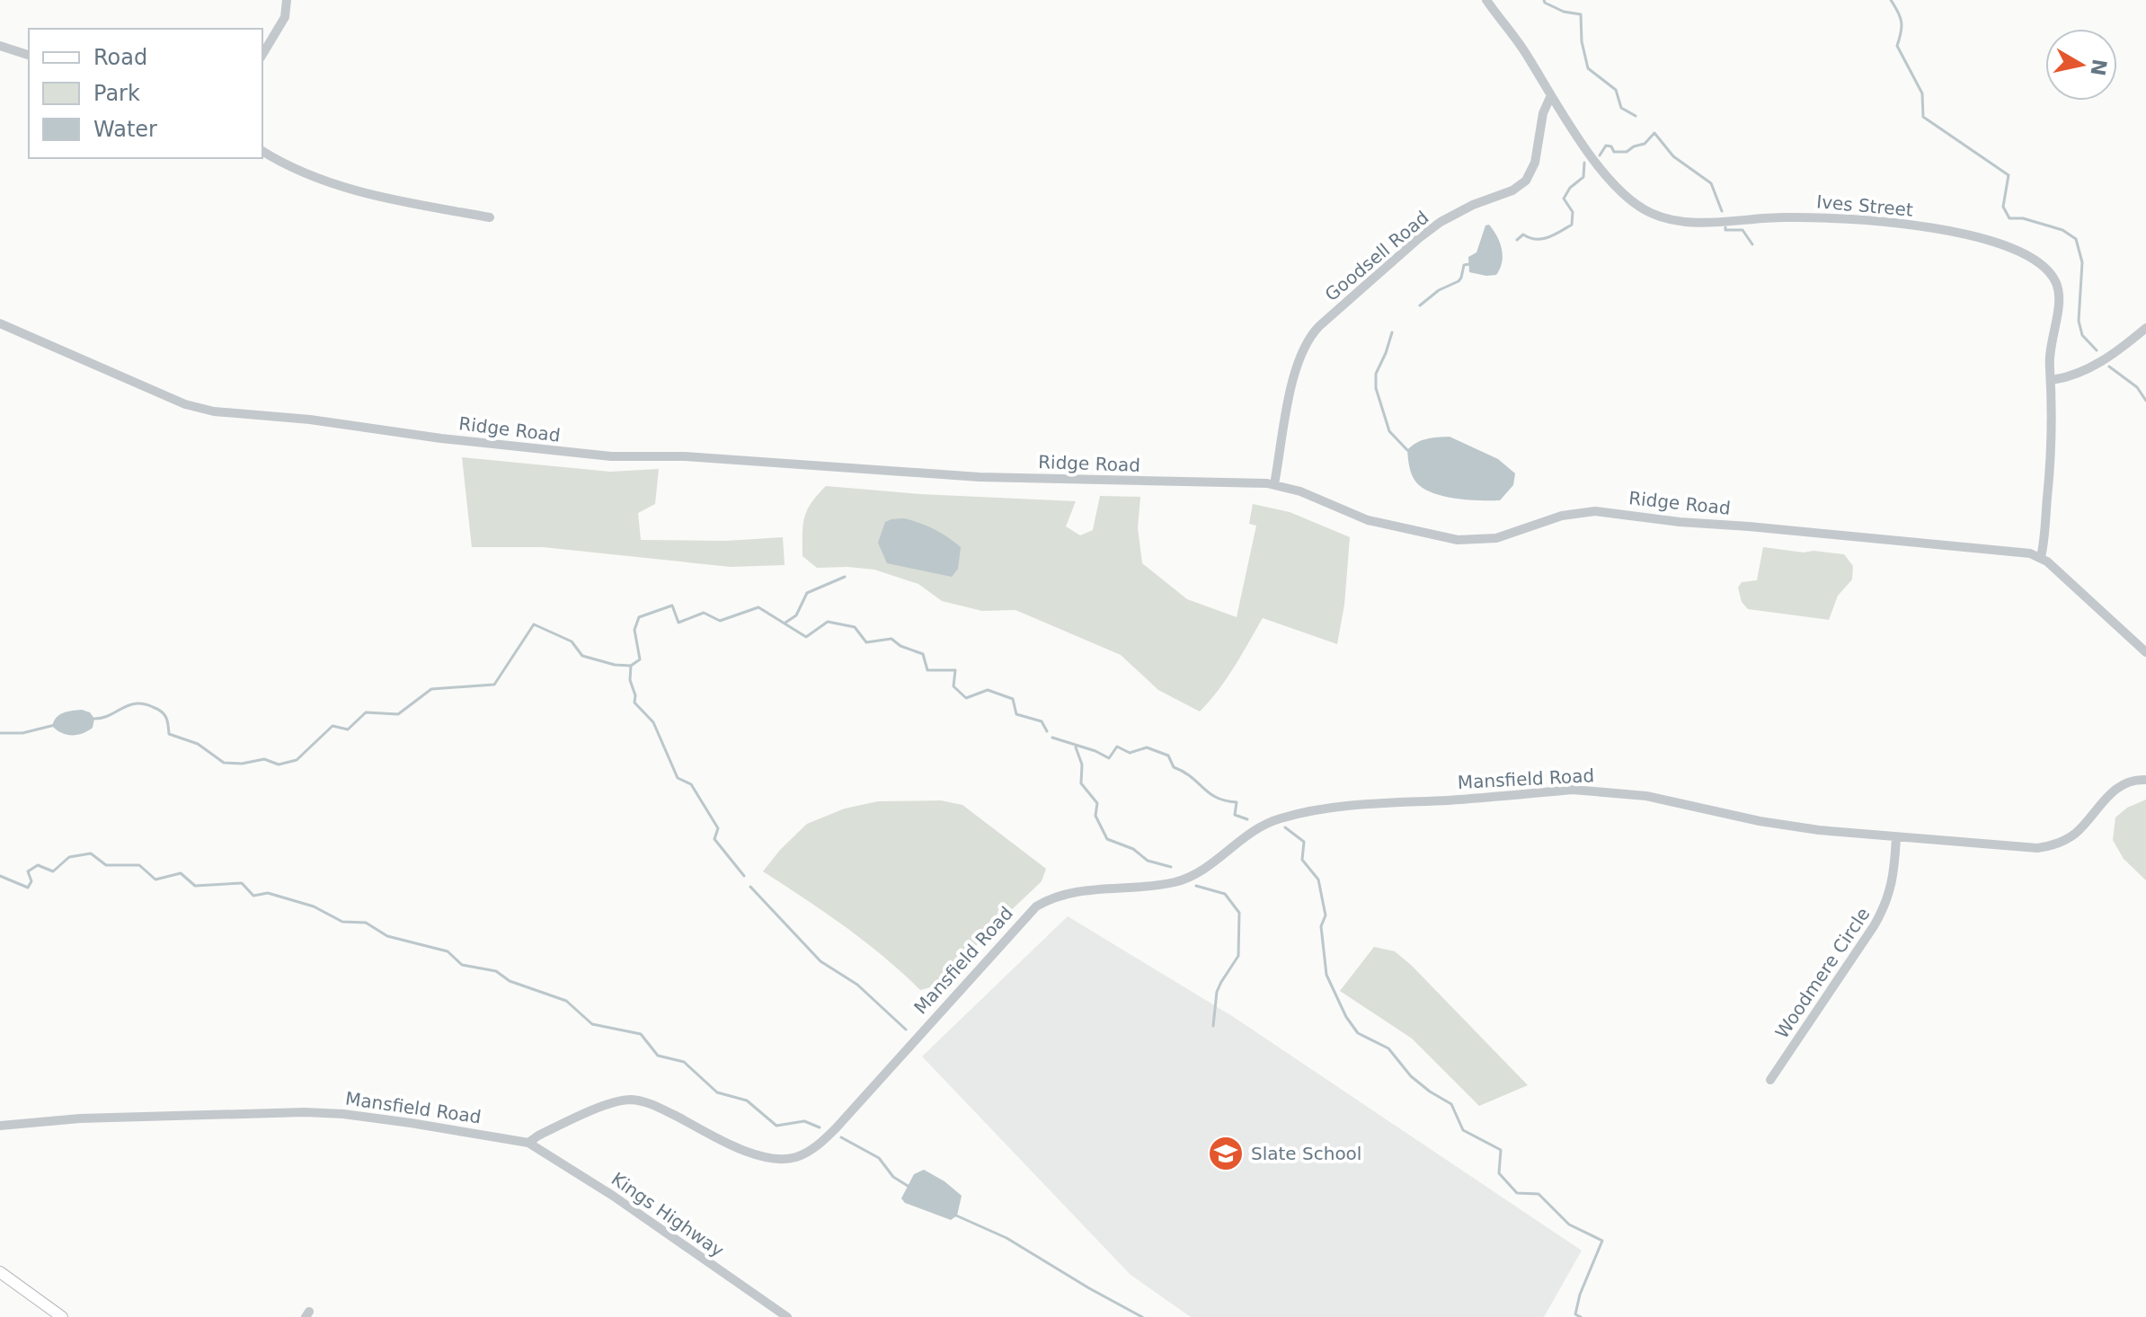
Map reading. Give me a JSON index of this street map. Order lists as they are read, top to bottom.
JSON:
{
  "streets": {
    "street": [
      "Ives Street",
      "Goodsell Road",
      "Ridge Road",
      "Mansfield Road",
      "Woodmere Circle",
      "Kings Highway"
    ]
  },
  "crossings": [
    ["Ives Street", "Goodsell Road"],
    ["Ives Street", "Ridge Road"],
    ["Goodsell Road", "Ridge Road"],
    ["Mansfield Road", "Woodmere Circle"],
    ["Mansfield Road", "Kings Highway"]
  ],
  "places": {
    "school or university": ["Slate School"]
  },
  "legend": ["Road", "Park", "Water"],
  "north": "right"
}
